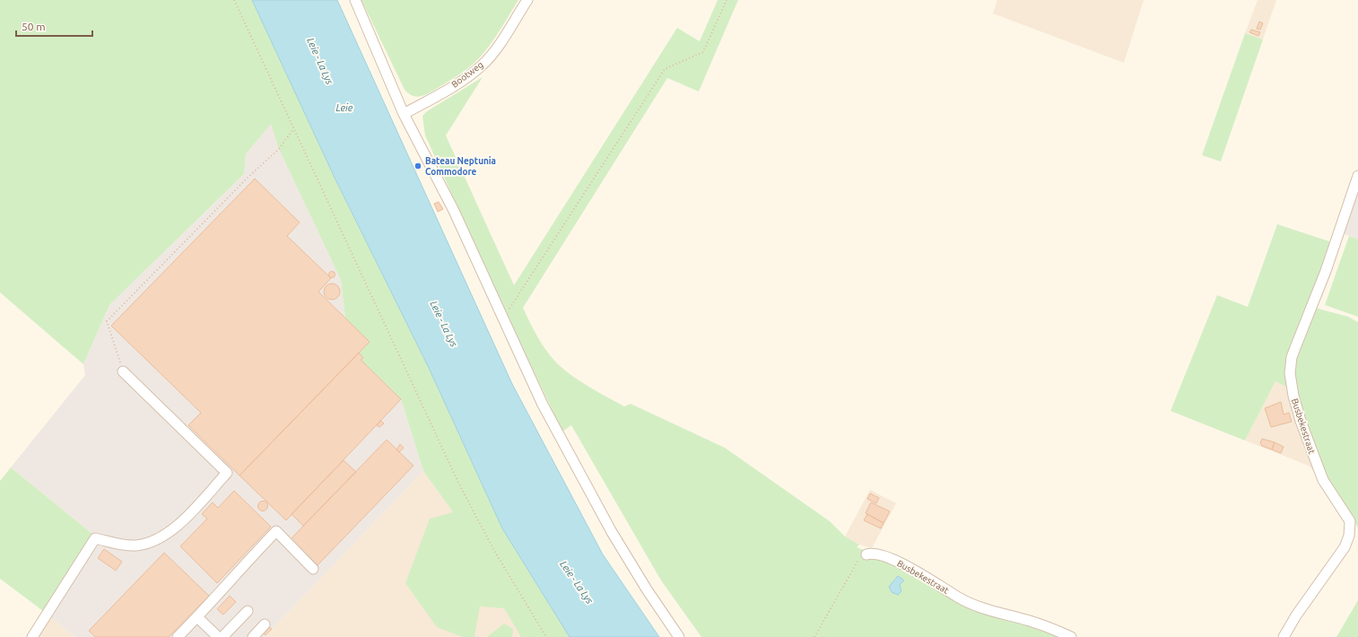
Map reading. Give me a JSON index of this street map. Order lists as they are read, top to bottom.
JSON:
{
  "streets": {
    "street": ["Bootweg", "Busbekestraat"]
  },
  "water": ["Leie - La Lys", "Leie"],
  "places": ["Bateau Neptunia Commodore"],
  "scale_bar": "50 m"
}
